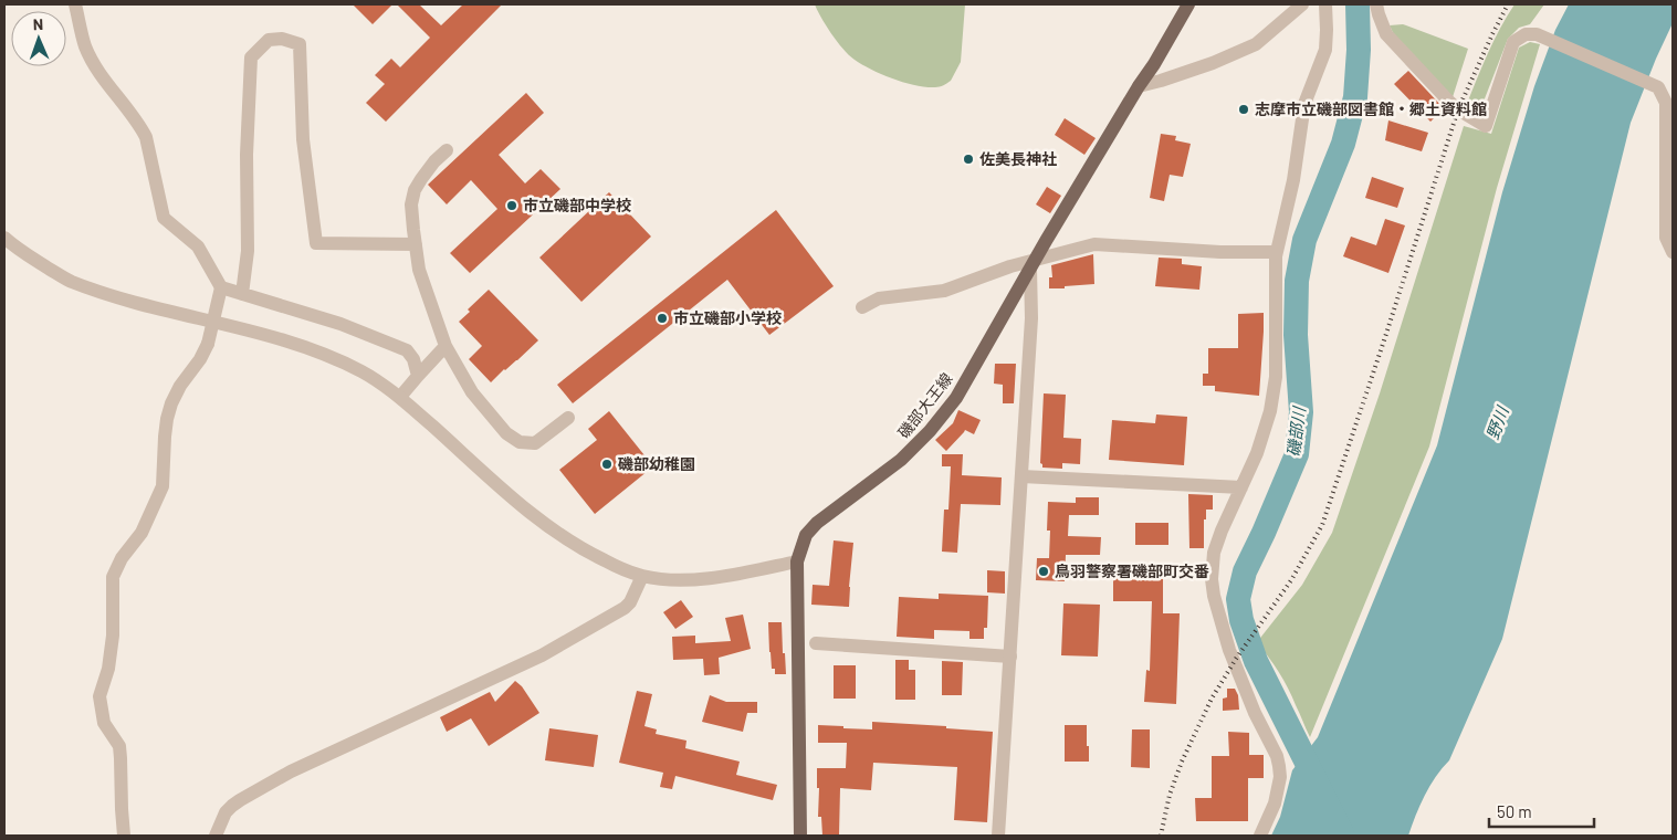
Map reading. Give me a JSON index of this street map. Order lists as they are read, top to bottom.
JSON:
{
  "streets": {
    "main road": ["磯部大王線"]
  },
  "water": ["野川", "磯部川"],
  "places": [
    "志摩市立磯部図書館・郷土資料館",
    "佐美長神社",
    "市立磯部中学校",
    "市立磯部小学校",
    "磯部幼稚園",
    "鳥羽警察署磯部町交番"
  ],
  "scale_bar": "50 m",
  "north": "top"
}
